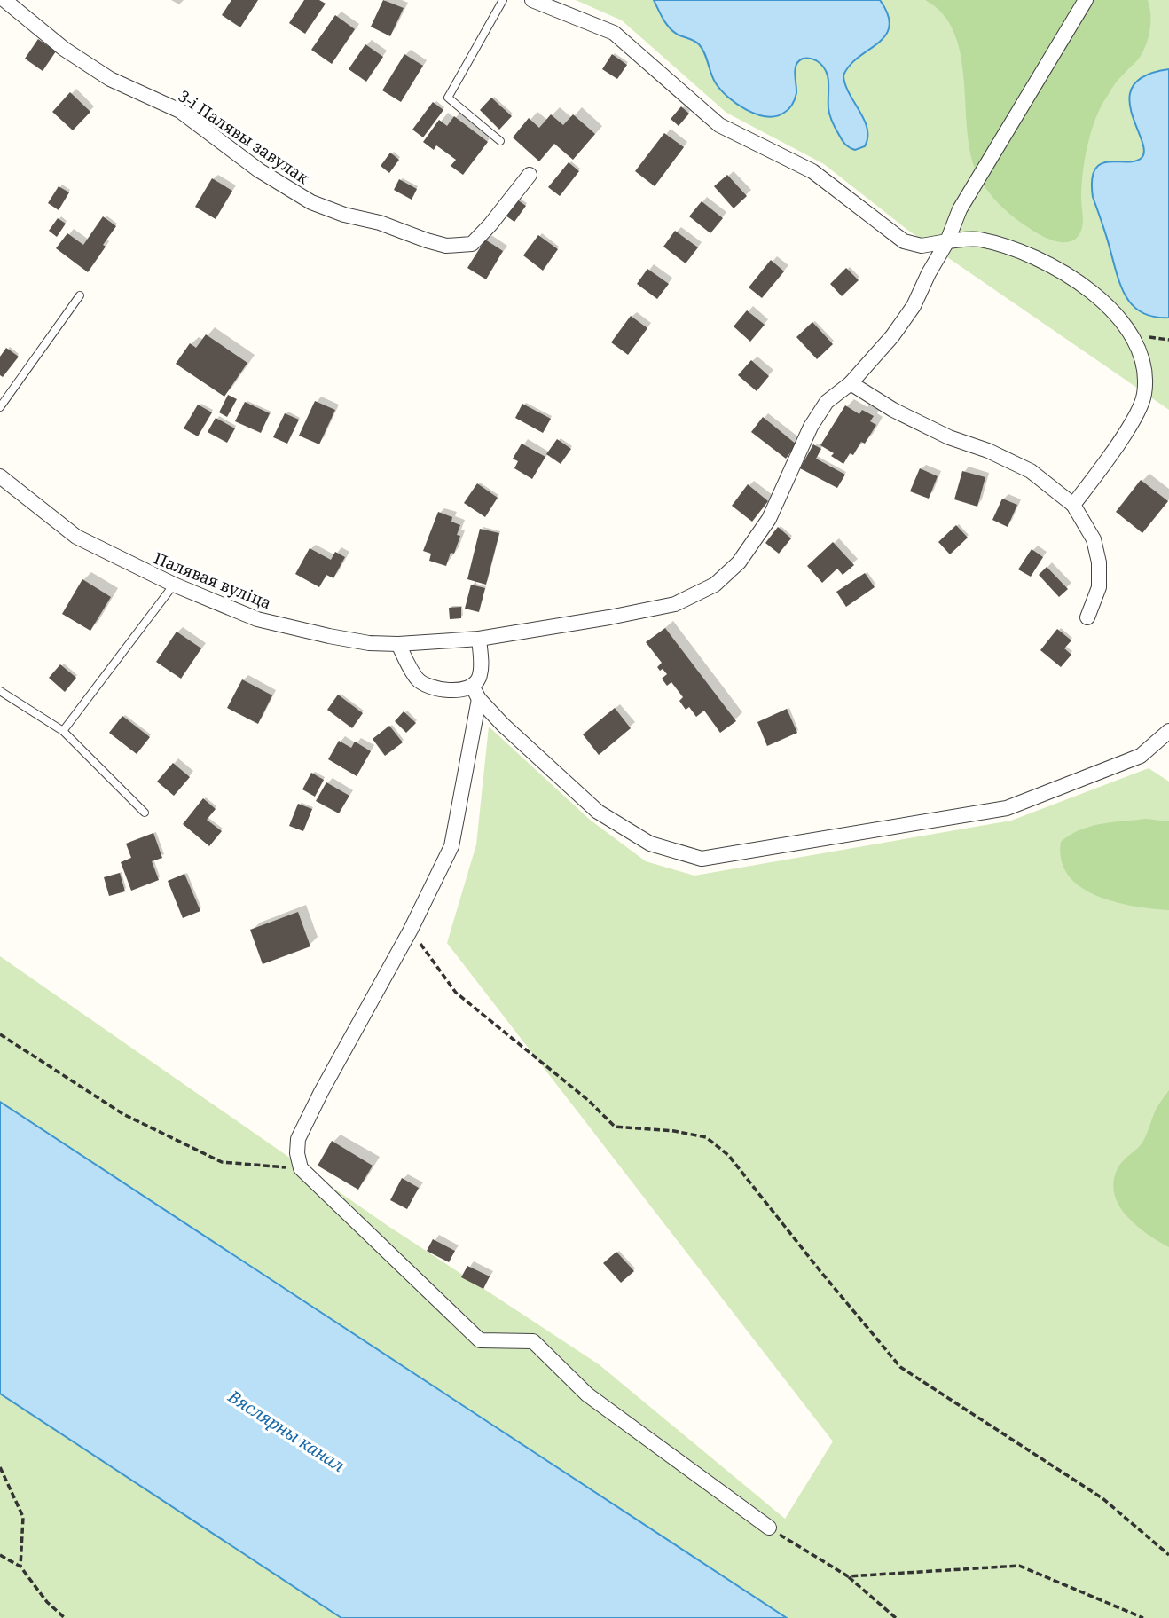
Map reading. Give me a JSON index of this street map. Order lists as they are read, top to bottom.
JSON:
{
  "streets": {
    "street": ["3-і Палявы завулак", "Палявая вуліца"]
  },
  "water": ["Вяслярны канал"]
}
